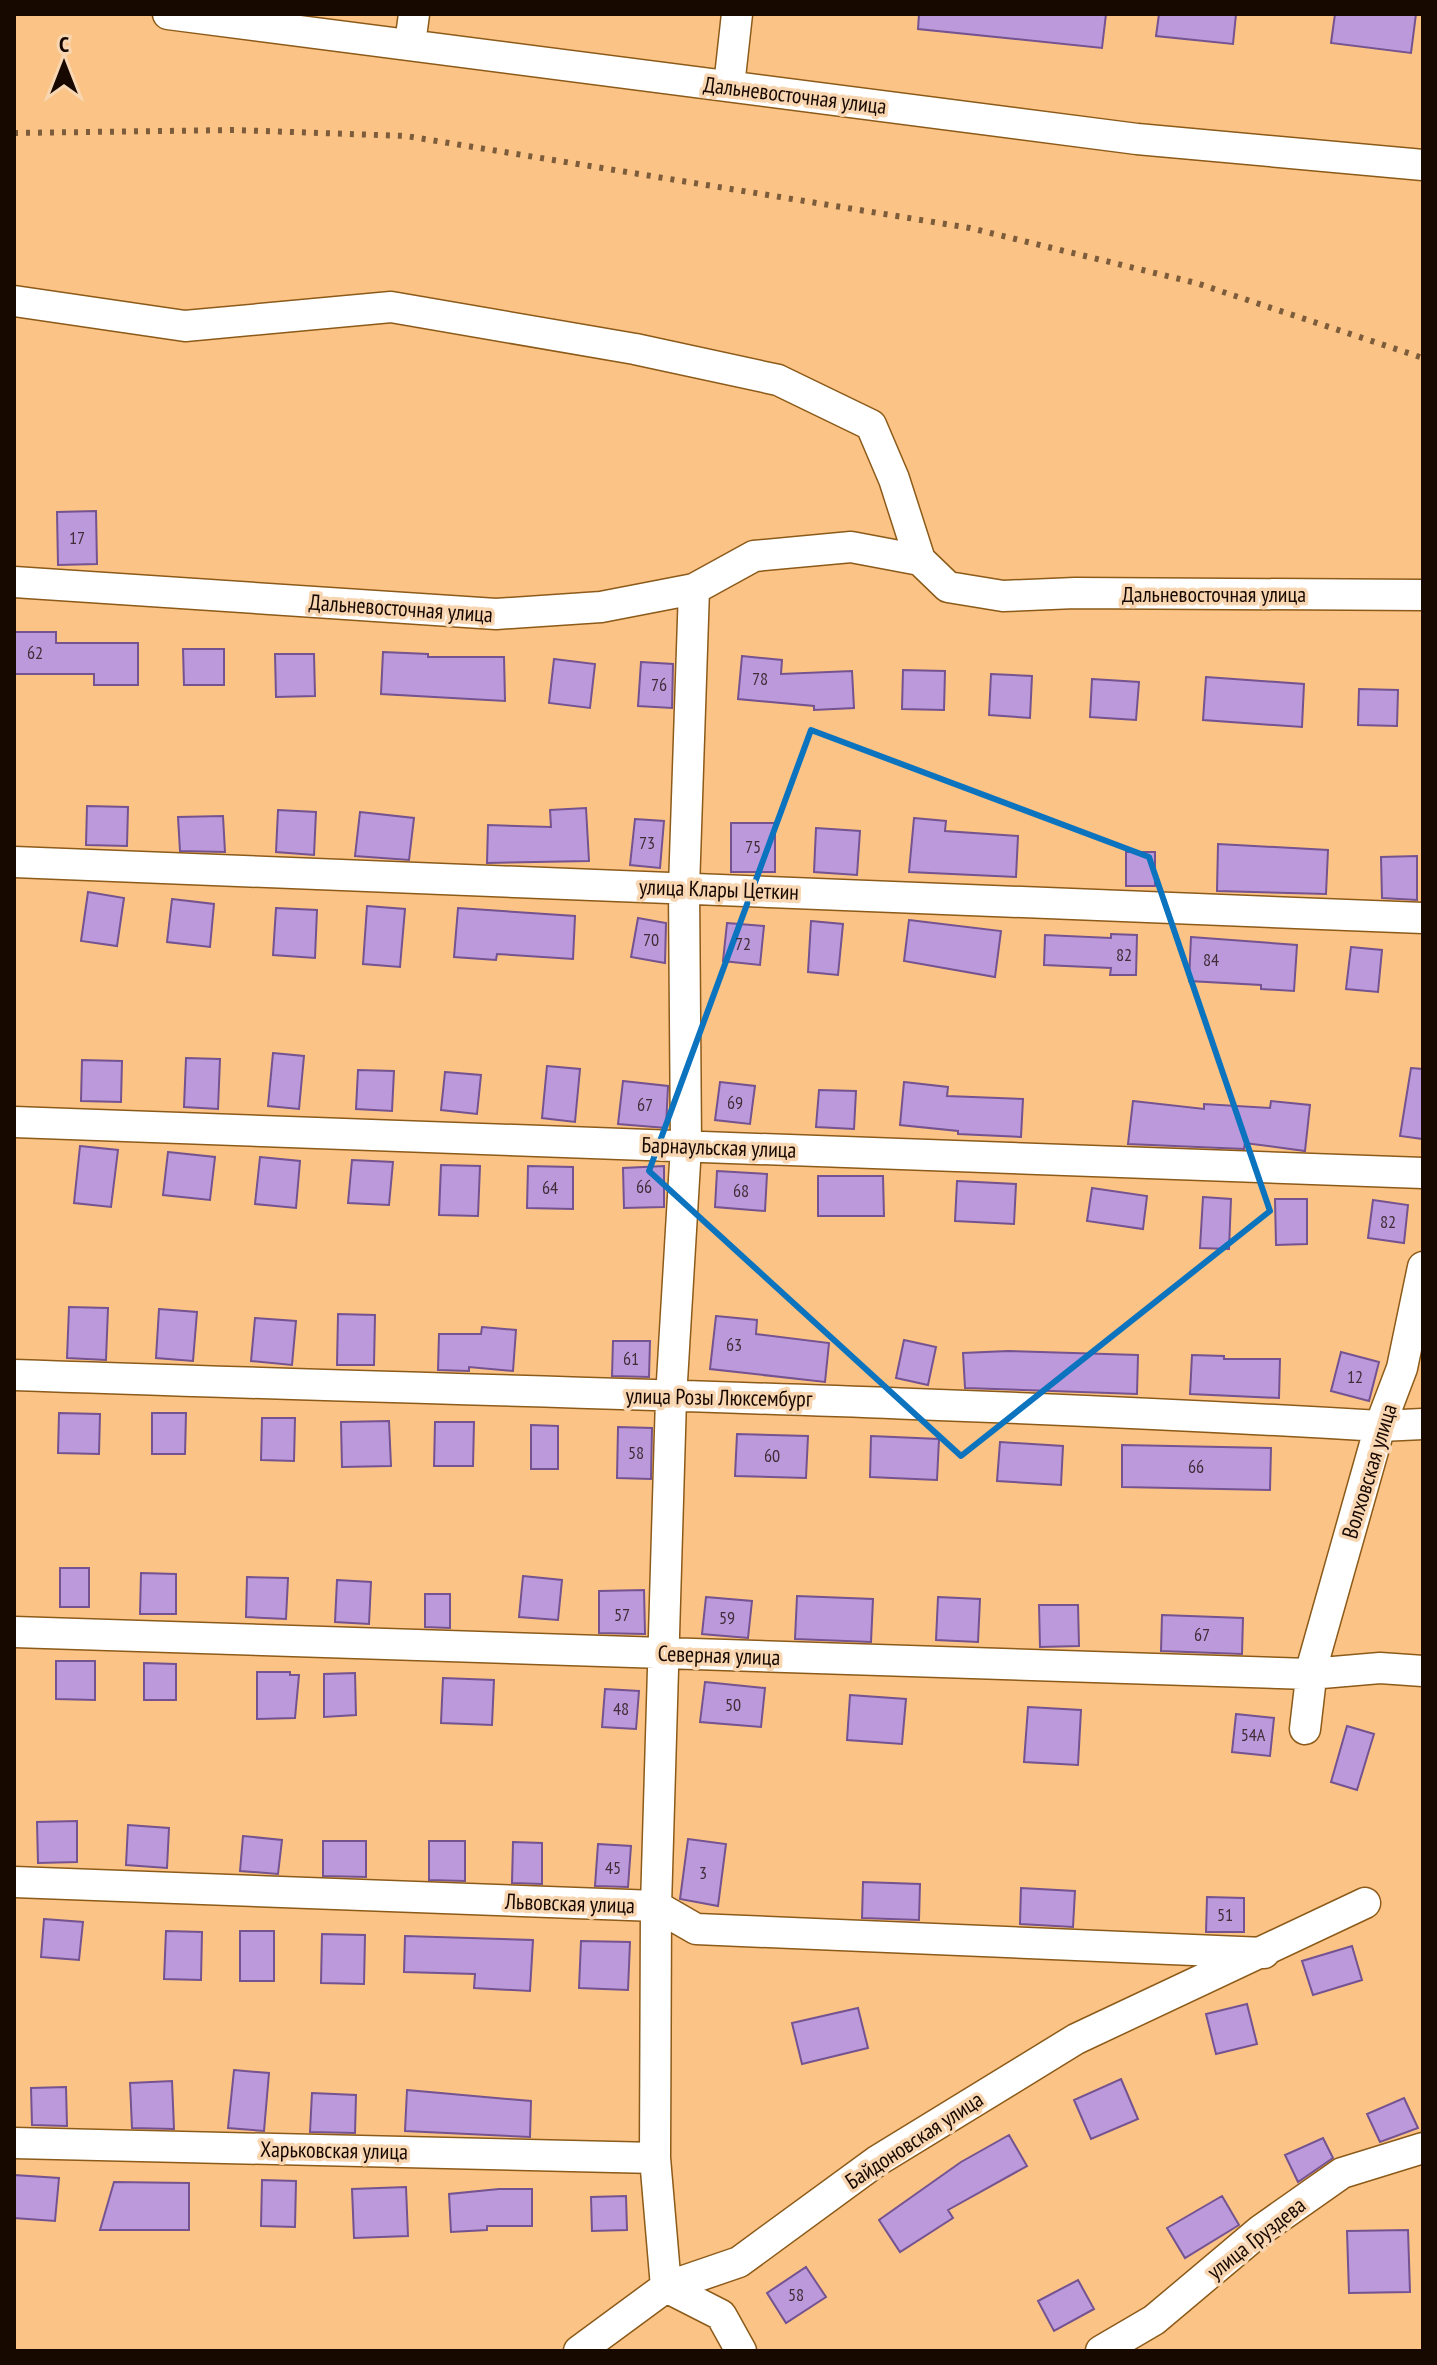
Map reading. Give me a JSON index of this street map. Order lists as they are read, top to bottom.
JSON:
{
  "streets": {
    "street": [
      "Дальневосточная улица",
      "улица Клары Цеткин",
      "Барнаульская улица",
      "улица Розы Люксембург",
      "Волховская улица",
      "Северная улица",
      "Львовская улица",
      "Байдоновская улица",
      "Харьковская улица",
      "улица Груздева"
    ]
  },
  "crossings": [
    ["улица Розы Люксембург", "Волховская улица"],
    ["Волховская улица", "Северная улица"],
    ["Львовская улица", "Байдоновская улица"]
  ],
  "house_numbers": [
    "17",
    "62",
    "78",
    "76",
    "73",
    "75",
    "70",
    "72",
    "82",
    "84",
    "69",
    "67",
    "66",
    "64",
    "68",
    "82",
    "63",
    "61",
    "12",
    "58",
    "60",
    "66",
    "57",
    "59",
    "67",
    "50",
    "48",
    "54А",
    "45",
    "3",
    "51",
    "58"
  ],
  "north": "top"
}
